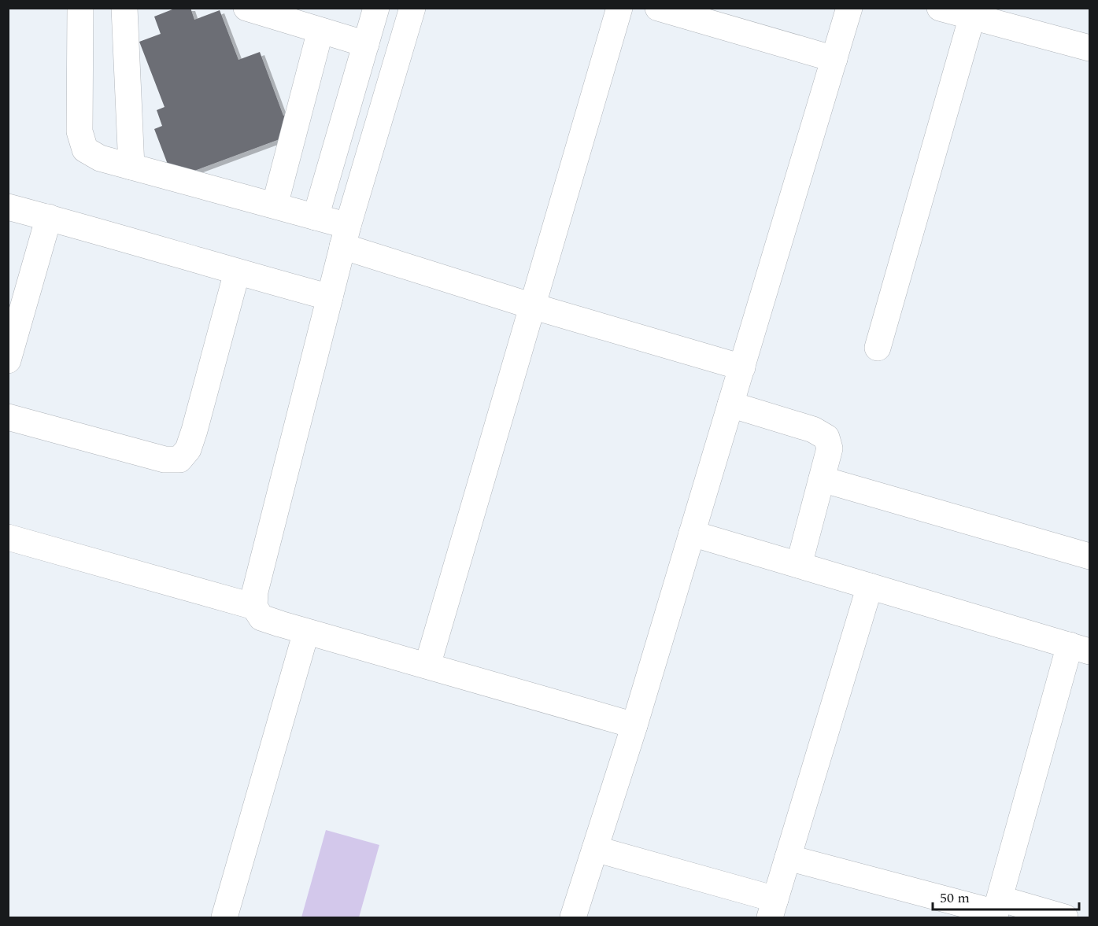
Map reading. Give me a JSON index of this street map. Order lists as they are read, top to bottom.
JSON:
{
  "scale_bar": "50 m"
}
